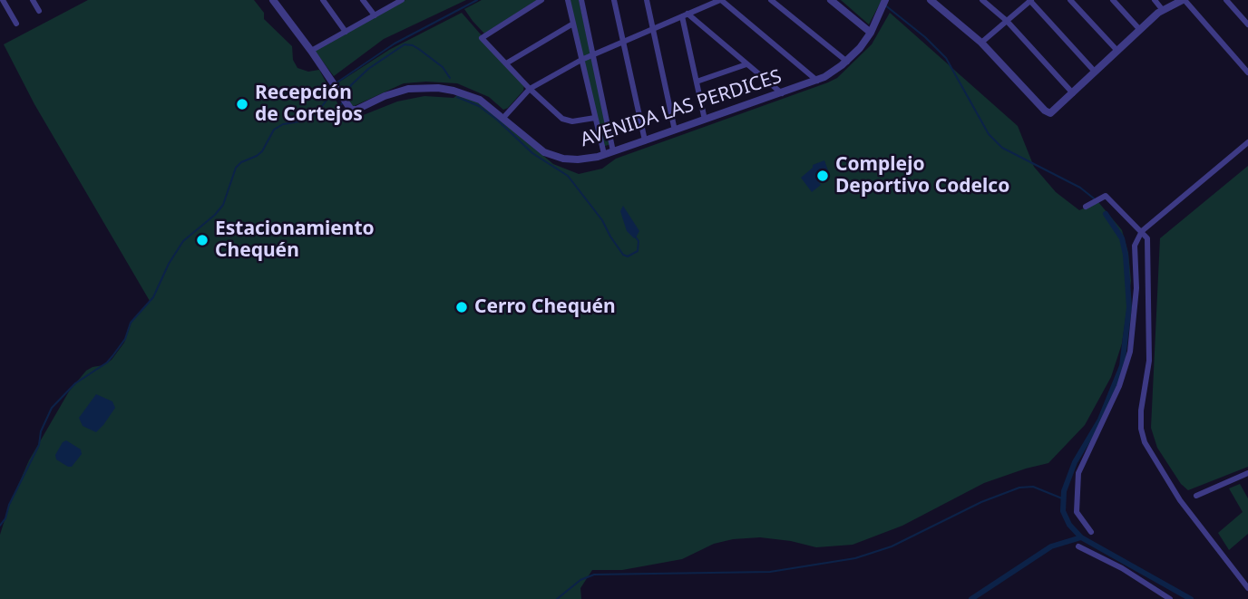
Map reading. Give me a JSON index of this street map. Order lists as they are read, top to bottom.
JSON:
{
  "streets": {
    "street": ["AVENIDA LAS PERDICES"]
  },
  "places": [
    "Recepción de Cortejos",
    "Complejo Deportivo Codelco",
    "Estacionamiento Chequén",
    "Cerro Chequén"
  ]
}
